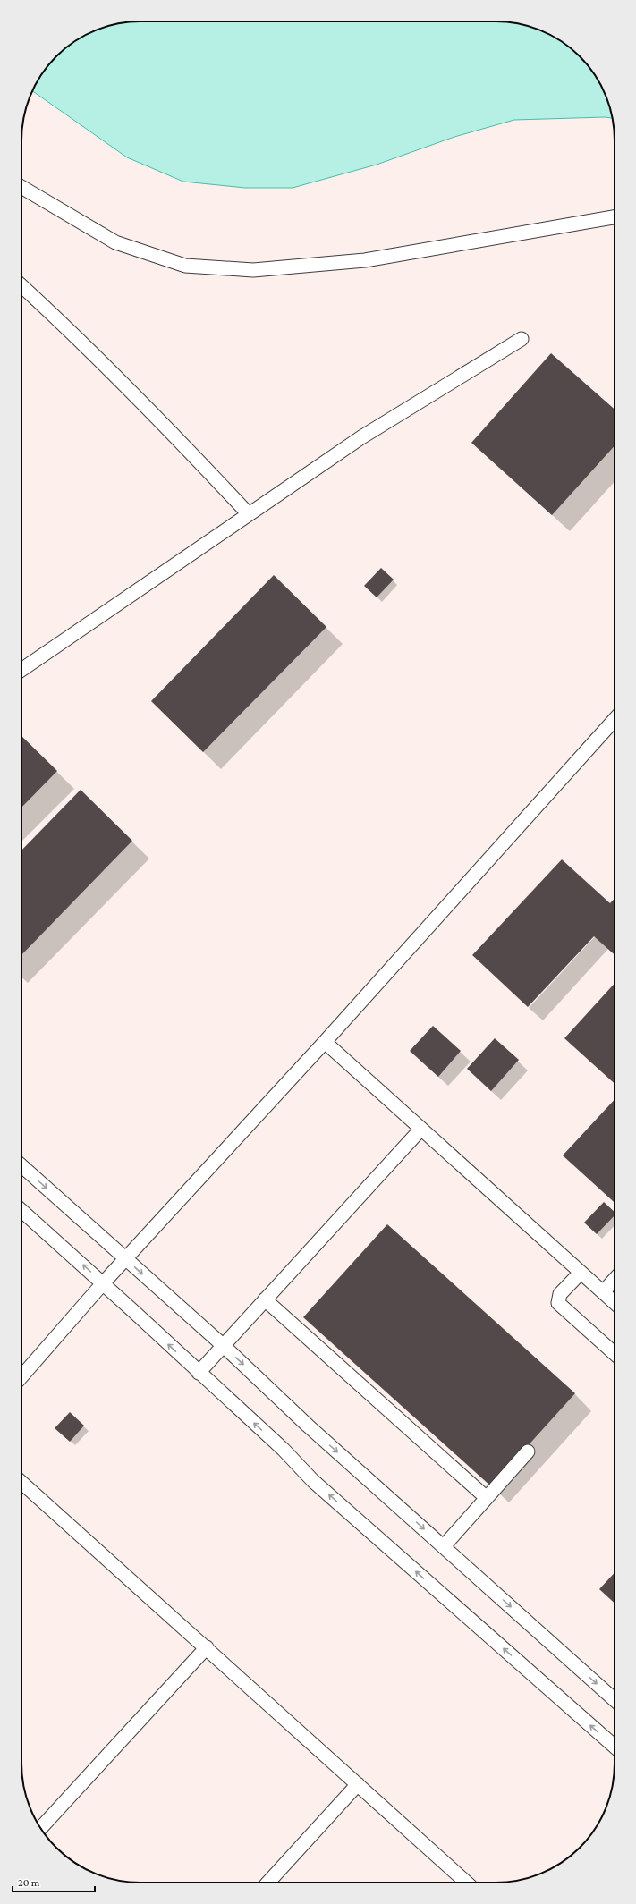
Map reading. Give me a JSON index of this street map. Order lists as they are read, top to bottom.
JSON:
{
  "scale_bar": "20 m"
}
